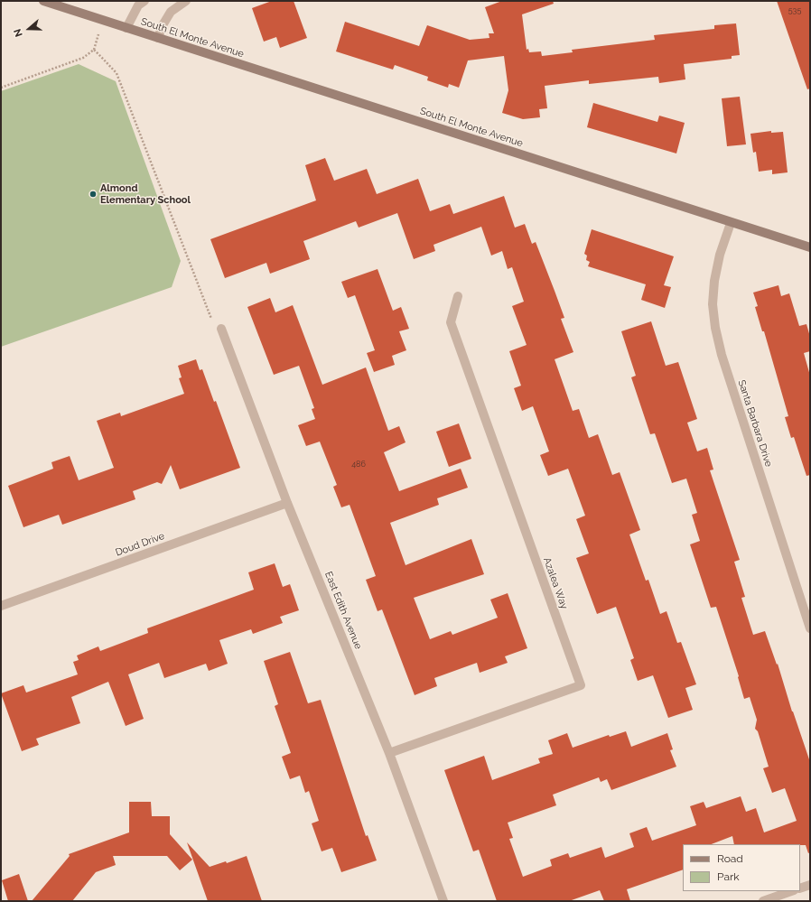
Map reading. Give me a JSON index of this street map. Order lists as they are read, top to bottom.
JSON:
{
  "streets": {
    "main road": ["South El Monte Avenue"],
    "street": [
      "Santa Barbara Drive",
      "Doud Drive",
      "Azalea Way",
      "East Edith Avenue"
    ]
  },
  "crossings": [
    ["South El Monte Avenue", "Santa Barbara Drive"],
    ["Doud Drive", "East Edith Avenue"],
    ["Azalea Way", "East Edith Avenue"]
  ],
  "places": ["Almond Elementary School"],
  "house_numbers": ["535", "486"],
  "legend": ["Road", "Park"],
  "north": "left"
}
